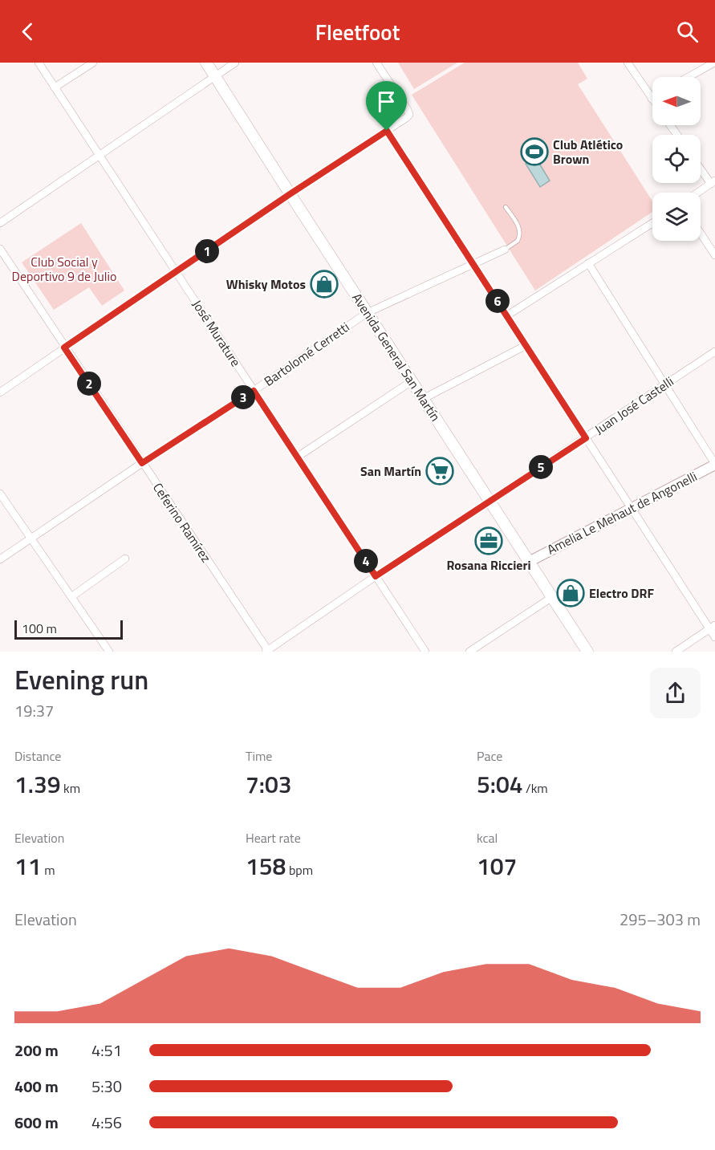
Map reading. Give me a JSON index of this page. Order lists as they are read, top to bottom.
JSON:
{
  "streets": {
    "main road": ["Avenida General San Martín"],
    "street": [
      "José Murature",
      "Bartolomé Cerretti",
      "Juan José Castelli",
      "Amelia Le Mehaut de Angonelli",
      "Ceferino Ramírez"
    ]
  },
  "crossings": [
    ["José Murature", "Bartolomé Cerretti"],
    ["José Murature", "Juan José Castelli"],
    ["Bartolomé Cerretti", "Avenida General San Martín"],
    ["Bartolomé Cerretti", "Ceferino Ramírez"],
    ["Avenida General San Martín", "Juan José Castelli"],
    ["Avenida General San Martín", "Amelia Le Mehaut de Angonelli"],
    ["Juan José Castelli", "Ceferino Ramírez"]
  ],
  "parks": ["Club Social y Deportivo 9 de Julio"],
  "places": {
    "sports": ["Club Atlético Brown"],
    "shop": ["Whisky Motos", "Electro DRF"],
    "supermarket": ["San Martín"],
    "office": ["Rosana Riccieri"]
  },
  "scale_bar": "100 m",
  "north": "left",
  "page": {
    "header": "Fleetfoot",
    "pins": [
      "1",
      "6",
      "2",
      "3",
      "5",
      "4"
    ],
    "scale": "100 m",
    "heading": ["Evening run", "19:37"],
    "stats": [
      ["Distance", "1.39 km"],
      ["Time", "7:03"],
      ["Pace", "5:04 /km"],
      ["Elevation", "11 m"],
      ["Heart rate", "158 bpm"],
      ["kcal", "107"]
    ],
    "chart": ["Elevation", "295–303 m"],
    "list": [
      {
        "name": "200 m",
        "note": "4:51"
      },
      {
        "name": "400 m",
        "note": "5:30"
      },
      {
        "name": "600 m",
        "note": "4:56"
      }
    ]
  }
}
